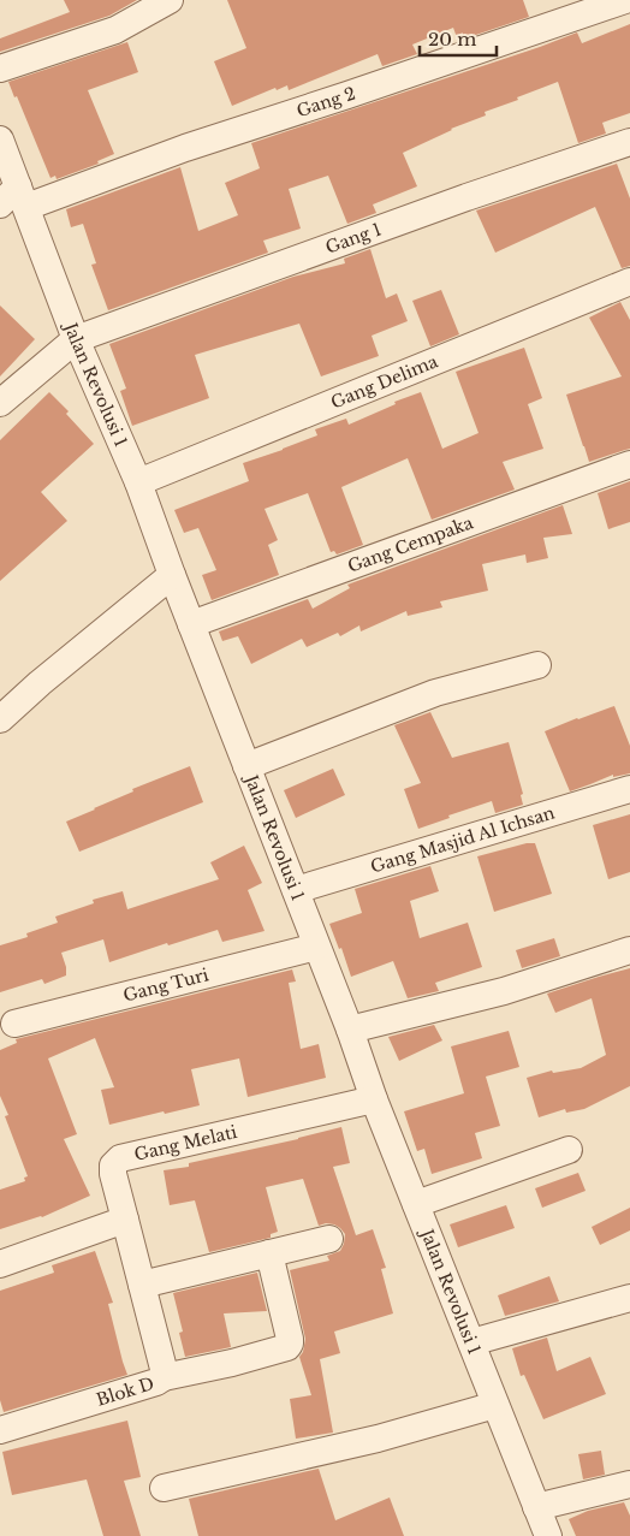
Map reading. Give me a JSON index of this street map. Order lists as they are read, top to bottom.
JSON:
{
  "streets": {
    "street": [
      "Gang 2",
      "Gang 1",
      "Gang Delima",
      "Jalan Revolusi 1",
      "Gang Cempaka",
      "Gang Masjid Al Ichsan",
      "Gang Turi",
      "Gang Melati",
      "Blok D"
    ]
  },
  "crossings": [
    ["Gang 2", "Jalan Revolusi 1"],
    ["Gang 1", "Jalan Revolusi 1"],
    ["Gang Delima", "Jalan Revolusi 1"],
    ["Jalan Revolusi 1", "Gang Cempaka"],
    ["Jalan Revolusi 1", "Gang Masjid Al Ichsan"],
    ["Jalan Revolusi 1", "Gang Turi"],
    ["Jalan Revolusi 1", "Gang Melati"],
    ["Gang Melati", "Blok D"]
  ],
  "scale_bar": "20 m"
}
